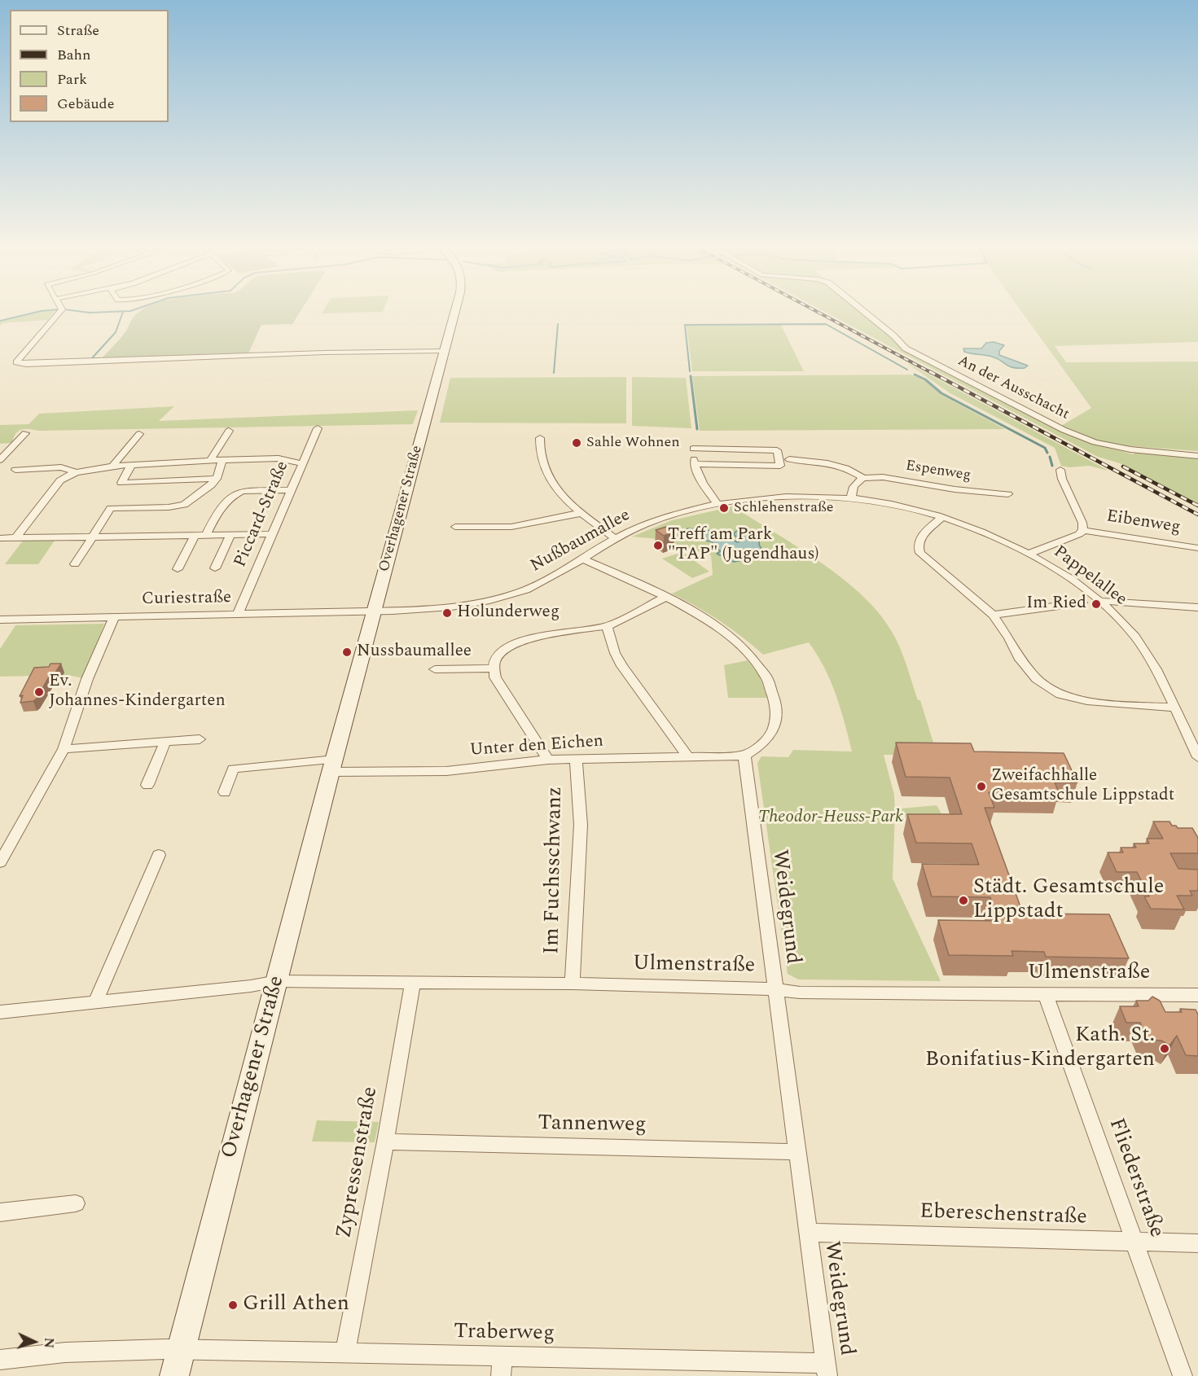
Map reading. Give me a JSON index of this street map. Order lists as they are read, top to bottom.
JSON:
{
  "streets": {
    "main road": ["Overhagener Straße"],
    "street": [
      "An der Ausschacht",
      "Espenweg",
      "Piccard-Straße",
      "Eibenweg",
      "Nußbaumallee",
      "Pappelallee",
      "Curiestraße",
      "Unter den Eichen",
      "Im Fuchsschwanz",
      "Weidegrund",
      "Ulmenstraße",
      "Tannenweg",
      "Zypressenstraße",
      "Fliederstraße",
      "Ebereschenstraße",
      "Traberweg"
    ]
  },
  "crossings": [
    ["Overhagener Straße", "Nußbaumallee"],
    ["Overhagener Straße", "Curiestraße"],
    ["Overhagener Straße", "Unter den Eichen"],
    ["Overhagener Straße", "Ulmenstraße"],
    ["Overhagener Straße", "Traberweg"],
    ["Piccard-Straße", "Curiestraße"],
    ["Eibenweg", "Nußbaumallee"],
    ["Eibenweg", "Pappelallee"],
    ["Nußbaumallee", "Pappelallee"],
    ["Nußbaumallee", "Curiestraße"],
    ["Unter den Eichen", "Im Fuchsschwanz"],
    ["Unter den Eichen", "Weidegrund"],
    ["Im Fuchsschwanz", "Ulmenstraße"],
    ["Weidegrund", "Ulmenstraße"],
    ["Weidegrund", "Tannenweg"],
    ["Weidegrund", "Ebereschenstraße"],
    ["Weidegrund", "Traberweg"],
    ["Ulmenstraße", "Zypressenstraße"],
    ["Ulmenstraße", "Fliederstraße"],
    ["Tannenweg", "Zypressenstraße"],
    ["Zypressenstraße", "Traberweg"],
    ["Fliederstraße", "Ebereschenstraße"]
  ],
  "parks": ["Theodor-Heuss-Park"],
  "places": [
    "Sahle Wohnen",
    "Schlehenstraße",
    "Treff am Park \"TAP\" (Jugendhaus)",
    "Im Ried",
    "Holunderweg",
    "Nussbaumallee",
    "Ev. Johannes-Kindergarten",
    "Zweifachhalle Gesamtschule Lippstadt",
    "Städt. Gesamtschule Lippstadt",
    "Kath. St. Bonifatius-Kindergarten",
    "Grill Athen"
  ],
  "legend": [
    "Straße",
    "Bahn",
    "Park",
    "Gebäude"
  ],
  "north": "right"
}
